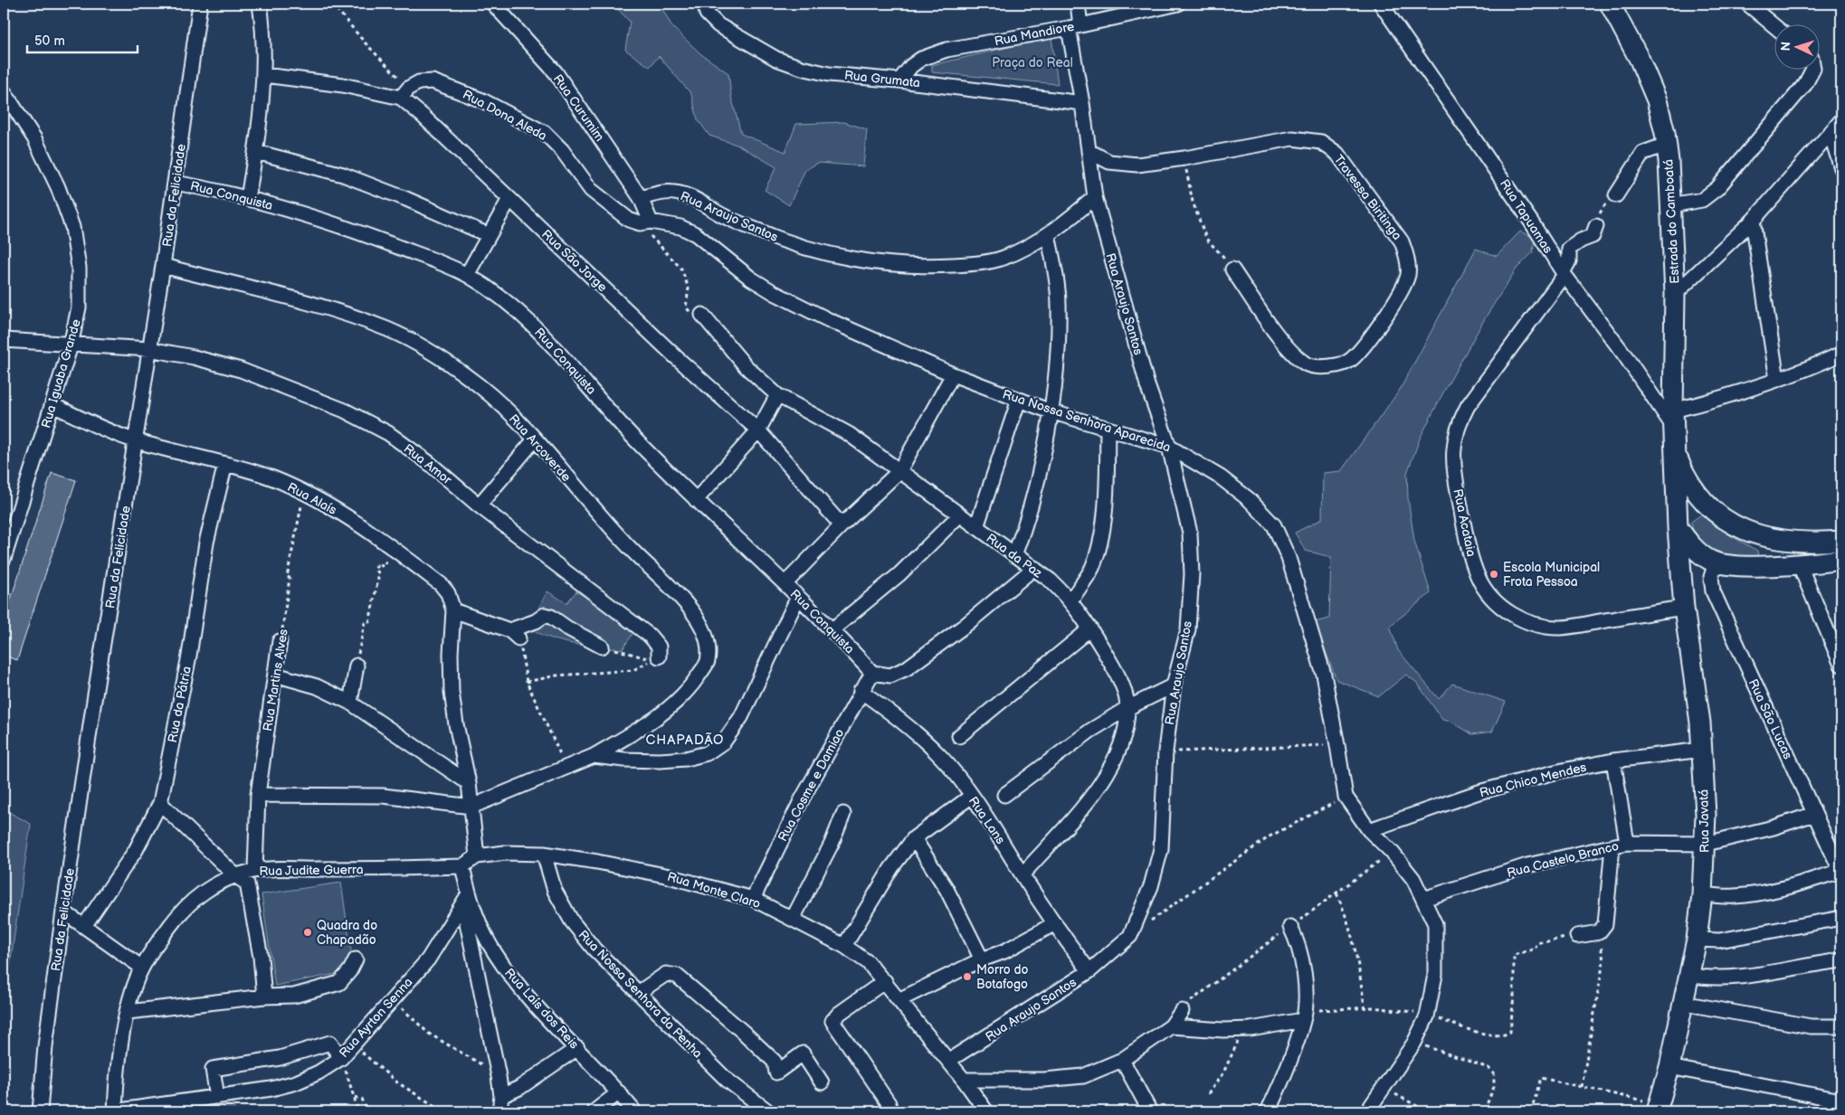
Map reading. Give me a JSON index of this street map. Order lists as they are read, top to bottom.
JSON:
{
  "streets": {
    "main road": ["Estrada do Camboatá", "Rua Javatá"],
    "street": [
      "Rua Mandiore",
      "Rua Grumata",
      "Rua Curumim",
      "Rua Dona Aleda",
      "Rua da Felicidade",
      "Rua Conquista",
      "Travessa Biritinga",
      "Rua Araujo Santos",
      "Rua Tapuamas",
      "Rua São Jorge",
      "Rua Iguaba Grande",
      "Rua Nossa Senhora Aparecida",
      "Rua Arcoverde",
      "Rua Amor",
      "Rua Alaís",
      "Rua Acataia",
      "Rua da Paz",
      "Rua Martins Alves",
      "Rua da Pátria",
      "Rua São Lucas",
      "Rua Chico Mendes",
      "Rua Cosme e Damiao",
      "Rua Lans",
      "Rua Castelo Branco",
      "Rua Judite Guerra",
      "Rua Monte Claro",
      "Rua Nossa Senhora da Penha",
      "Rua Laís dos Reis",
      "Rua Ayrton Senna"
    ]
  },
  "crossings": [
    ["Rua Mandiore", "Rua Grumata"],
    ["Rua Mandiore", "Rua Araujo Santos"],
    ["Rua Grumata", "Rua Araujo Santos"],
    ["Rua Curumim", "Rua Dona Aleda"],
    ["Rua Curumim", "Rua Araujo Santos"],
    ["Rua Curumim", "Rua Nossa Senhora Aparecida"],
    ["Rua Dona Aleda", "Rua São Jorge"],
    ["Rua Dona Aleda", "Rua Nossa Senhora Aparecida"],
    ["Rua da Felicidade", "Rua Conquista"],
    ["Rua da Felicidade", "Rua Arcoverde"],
    ["Rua da Felicidade", "Rua Amor"],
    ["Rua da Felicidade", "Rua Alaís"],
    ["Rua Conquista", "Rua Cosme e Damiao"],
    ["Travessa Biritinga", "Rua Araujo Santos"],
    ["Rua Araujo Santos", "Rua Nossa Senhora Aparecida"],
    ["Rua Araujo Santos", "Rua Lans"],
    ["Rua Araujo Santos", "Rua Monte Claro"],
    ["Rua Tapuamas", "Estrada do Camboatá"],
    ["Rua Tapuamas", "Rua Acataia"],
    ["Estrada do Camboatá", "Rua Javatá"],
    ["Rua Iguaba Grande", "Rua Amor"],
    ["Rua Iguaba Grande", "Rua Alaís"],
    ["Rua Nossa Senhora Aparecida", "Rua Chico Mendes"],
    ["Rua Nossa Senhora Aparecida", "Rua Castelo Branco"],
    ["Rua Alaís", "Rua Martins Alves"],
    ["Rua Alaís", "Rua da Pátria"],
    ["Rua Acataia", "Rua Javatá"],
    ["Rua da Paz", "Rua Lans"],
    ["Rua Martins Alves", "Rua Judite Guerra"],
    ["Rua São Lucas", "Rua Castelo Branco"],
    ["Rua Chico Mendes", "Rua Javatá"],
    ["Rua Cosme e Damiao", "Rua Lans"],
    ["Rua Cosme e Damiao", "Rua Monte Claro"],
    ["Rua Javatá", "Rua Castelo Branco"],
    ["Rua Judite Guerra", "Rua Laís dos Reis"],
    ["Rua Judite Guerra", "Rua Ayrton Senna"],
    ["Rua Monte Claro", "Rua Nossa Senhora da Penha"],
    ["Rua Laís dos Reis", "Rua Ayrton Senna"]
  ],
  "districts": ["CHAPADÃO"],
  "parks": ["Praça do Real"],
  "places": ["Escola Municipal Frota Pessoa", "Quadra do Chapadão", "Morro do Botafogo"],
  "scale_bar": "50 m",
  "north": "left"
}
